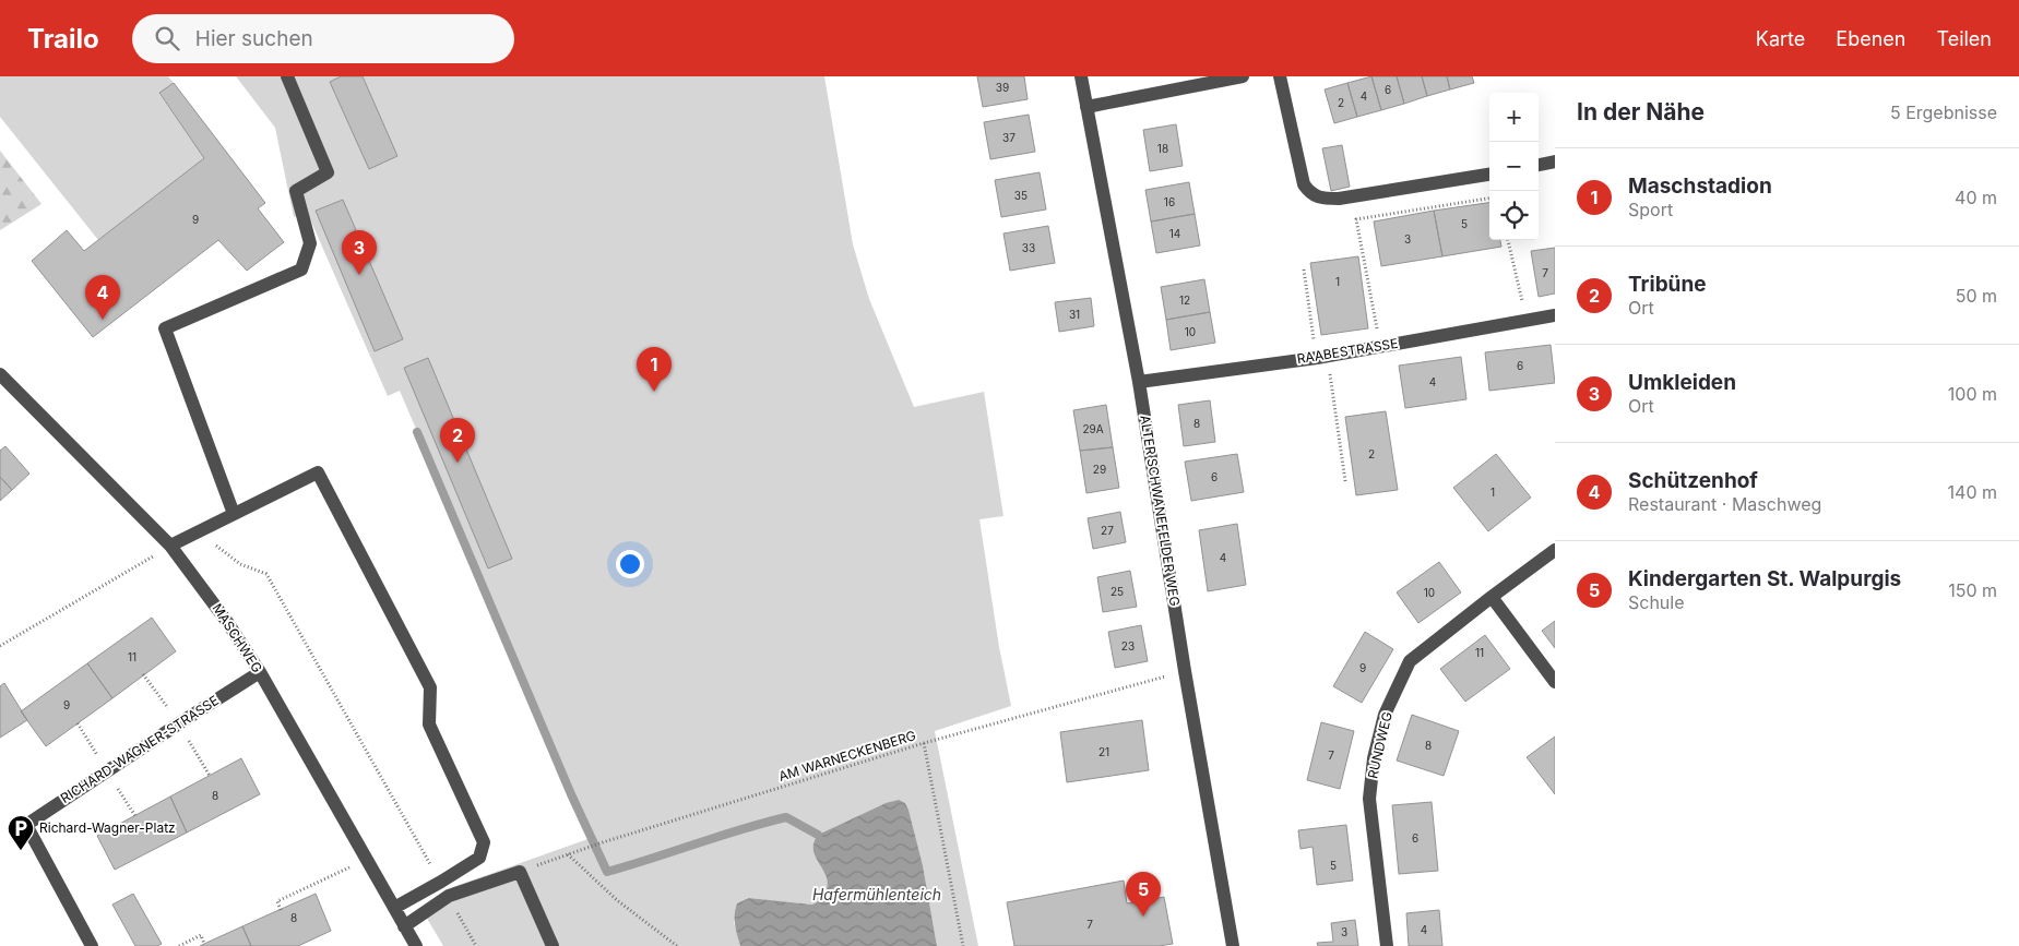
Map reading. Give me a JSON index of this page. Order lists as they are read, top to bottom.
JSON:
{
  "streets": {
    "street": [
      "RAABESTRASSE",
      "ALTER SCHWANEFELDER WEG",
      "MASCHWEG",
      "RUNDWEG",
      "RICHARD-WAGNER-STRASSE"
    ],
    "path": ["AM WARNECKENBERG"]
  },
  "crossings": [
    ["RAABESTRASSE", "ALTER SCHWANEFELDER WEG"],
    ["ALTER SCHWANEFELDER WEG", "AM WARNECKENBERG"],
    ["MASCHWEG", "RICHARD-WAGNER-STRASSE"]
  ],
  "water": ["Hafermühlenteich"],
  "places": {
    "parking": ["Richard-Wagner-Platz"]
  },
  "house_numbers": [
    "39",
    "6",
    "4",
    "2",
    "37",
    "18",
    "35",
    "16",
    "9",
    "5",
    "14",
    "3",
    "33",
    "7",
    "1",
    "12",
    "31",
    "10",
    "6",
    "4",
    "8",
    "29A",
    "2",
    "29",
    "6",
    "1",
    "27",
    "4",
    "25",
    "10",
    "23",
    "11",
    "11",
    "9",
    "9",
    "8",
    "21",
    "7",
    "8",
    "6",
    "5",
    "8",
    "7",
    "4",
    "3"
  ],
  "page": {
    "header": "Trailo",
    "search": "Hier suchen",
    "nav": ["Karte", "Ebenen", "Teilen"],
    "heading": ["In der Nähe", "5 Ergebnisse"],
    "map_buttons": ["+", "−"],
    "list": [
      {
        "mark": "1",
        "name": "Maschstadion",
        "note": "Sport",
        "value": "40 m"
      },
      {
        "mark": "2",
        "name": "Tribüne",
        "note": "Ort",
        "value": "50 m"
      },
      {
        "mark": "3",
        "name": "Umkleiden",
        "note": "Ort",
        "value": "100 m"
      },
      {
        "mark": "4",
        "name": "Schützenhof",
        "note": "Restaurant · Maschweg",
        "value": "140 m"
      },
      {
        "mark": "5",
        "name": "Kindergarten St. Walpurgis",
        "note": "Schule",
        "value": "150 m"
      }
    ],
    "pins": [
      "3",
      "4",
      "1",
      "2",
      "5"
    ]
  }
}
